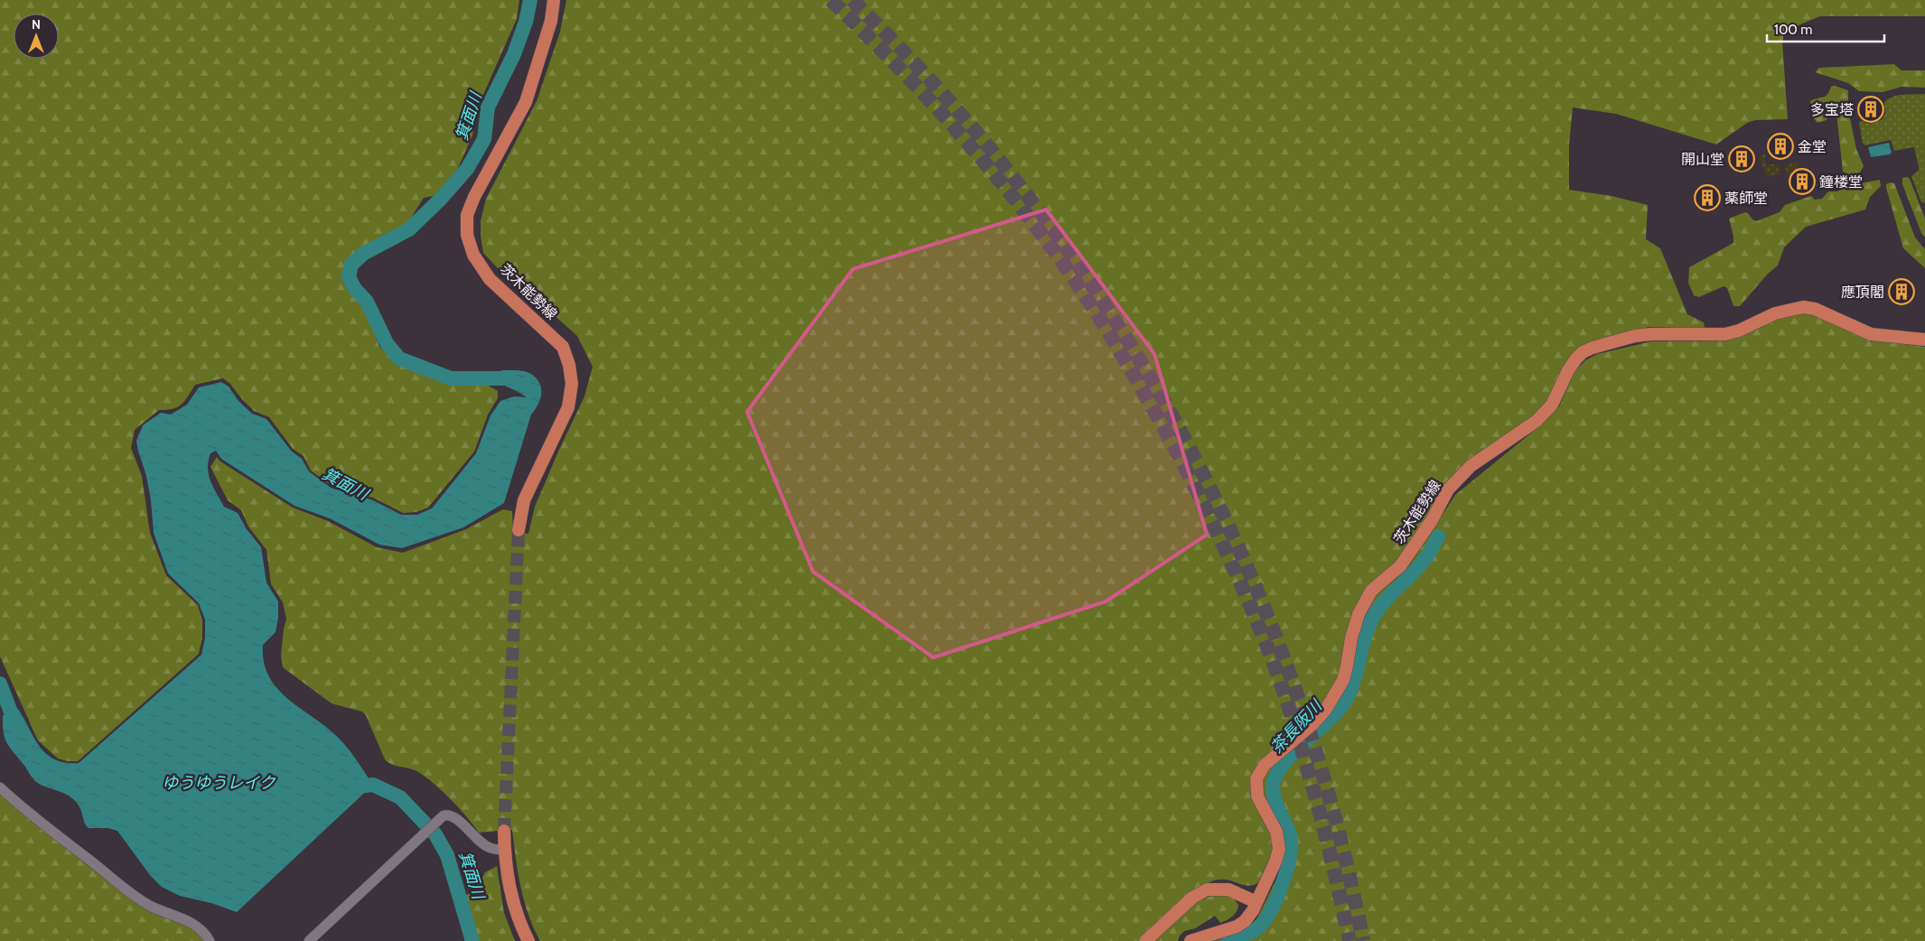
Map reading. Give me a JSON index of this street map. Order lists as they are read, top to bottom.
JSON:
{
  "streets": {
    "main road": ["茨木能勢線"]
  },
  "water": ["箕面川", "茶長阪川", "ゆうゆうレイク"],
  "places": {
    "building": [
      "多宝塔",
      "金堂",
      "開山堂",
      "鐘楼堂",
      "薬師堂",
      "應頂閣"
    ]
  },
  "scale_bar": "100 m",
  "north": "top"
}
